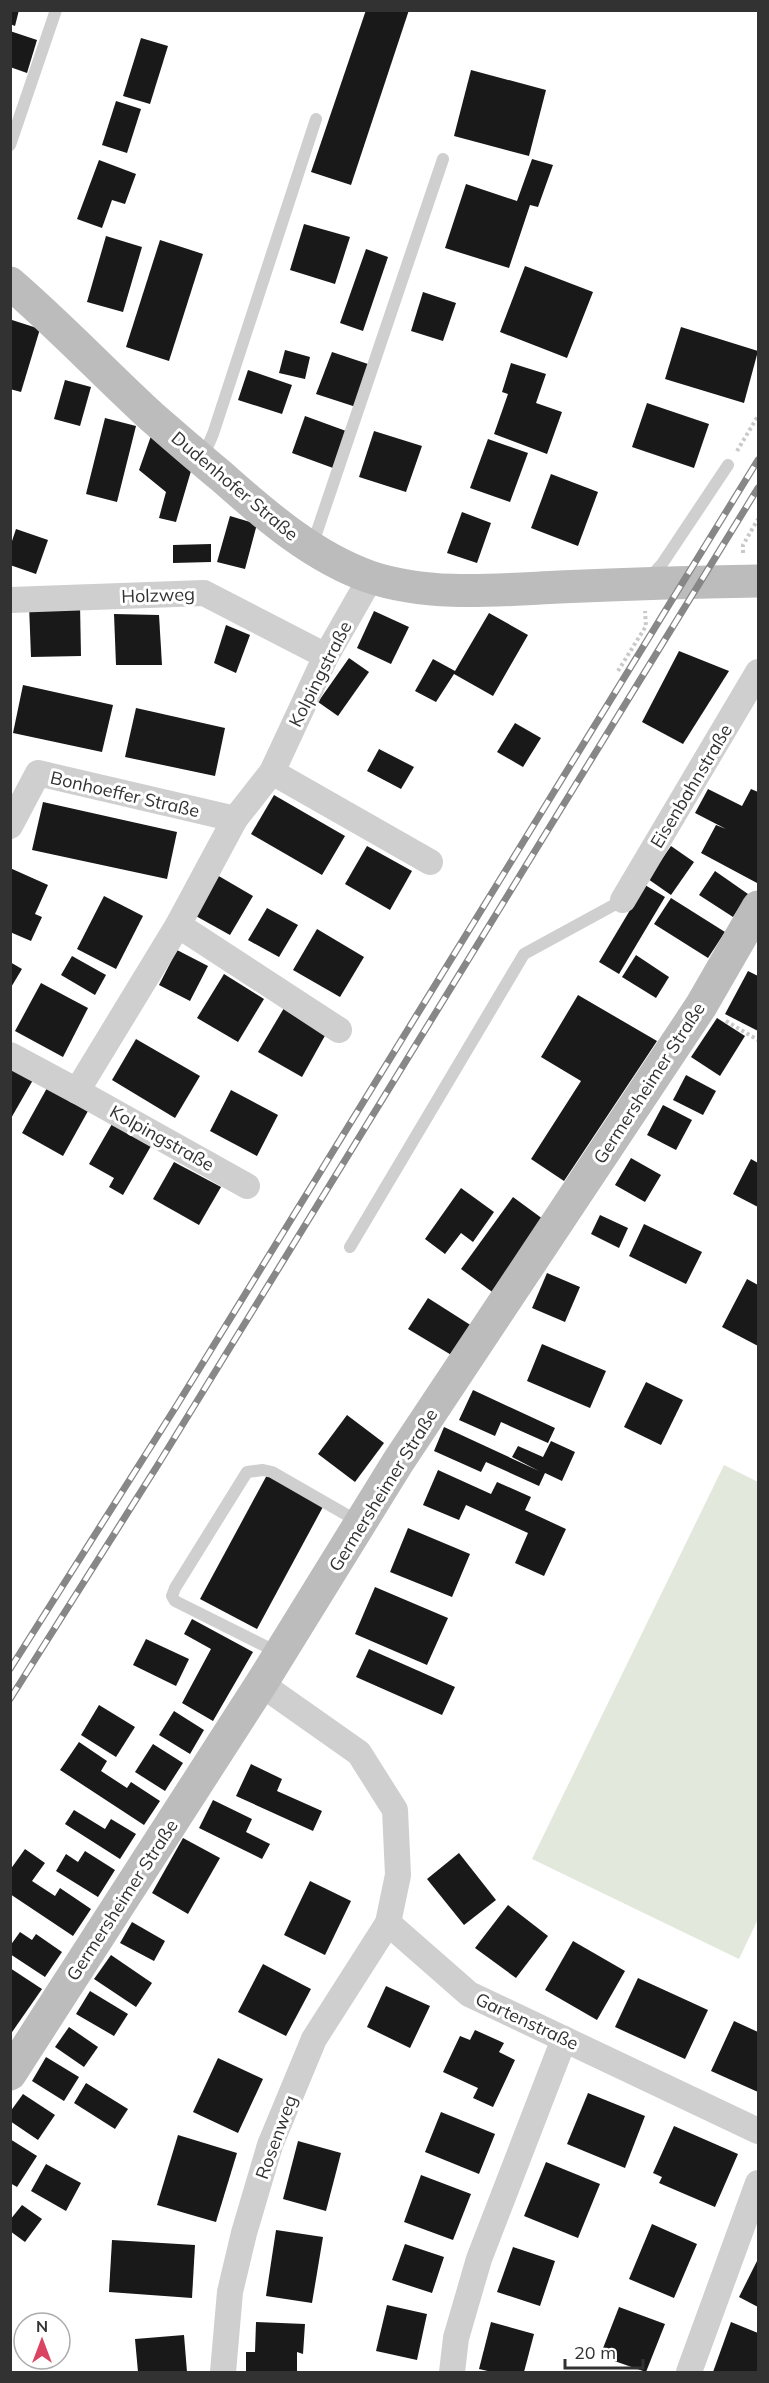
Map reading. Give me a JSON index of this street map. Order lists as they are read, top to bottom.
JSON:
{
  "streets": {
    "main road": ["Dudenhofer Straße", "Germersheimer Straße"],
    "street": [
      "Holzweg",
      "Kolpingstraße",
      "Eisenbahnstraße",
      "Bonhoeffer Straße",
      "Gartenstraße",
      "Rosenweg"
    ]
  },
  "crossings": [
    ["Dudenhofer Straße", "Kolpingstraße"],
    ["Holzweg", "Kolpingstraße"],
    ["Kolpingstraße", "Bonhoeffer Straße"],
    ["Gartenstraße", "Rosenweg"]
  ],
  "scale_bar": "20 m",
  "north": "top"
}
